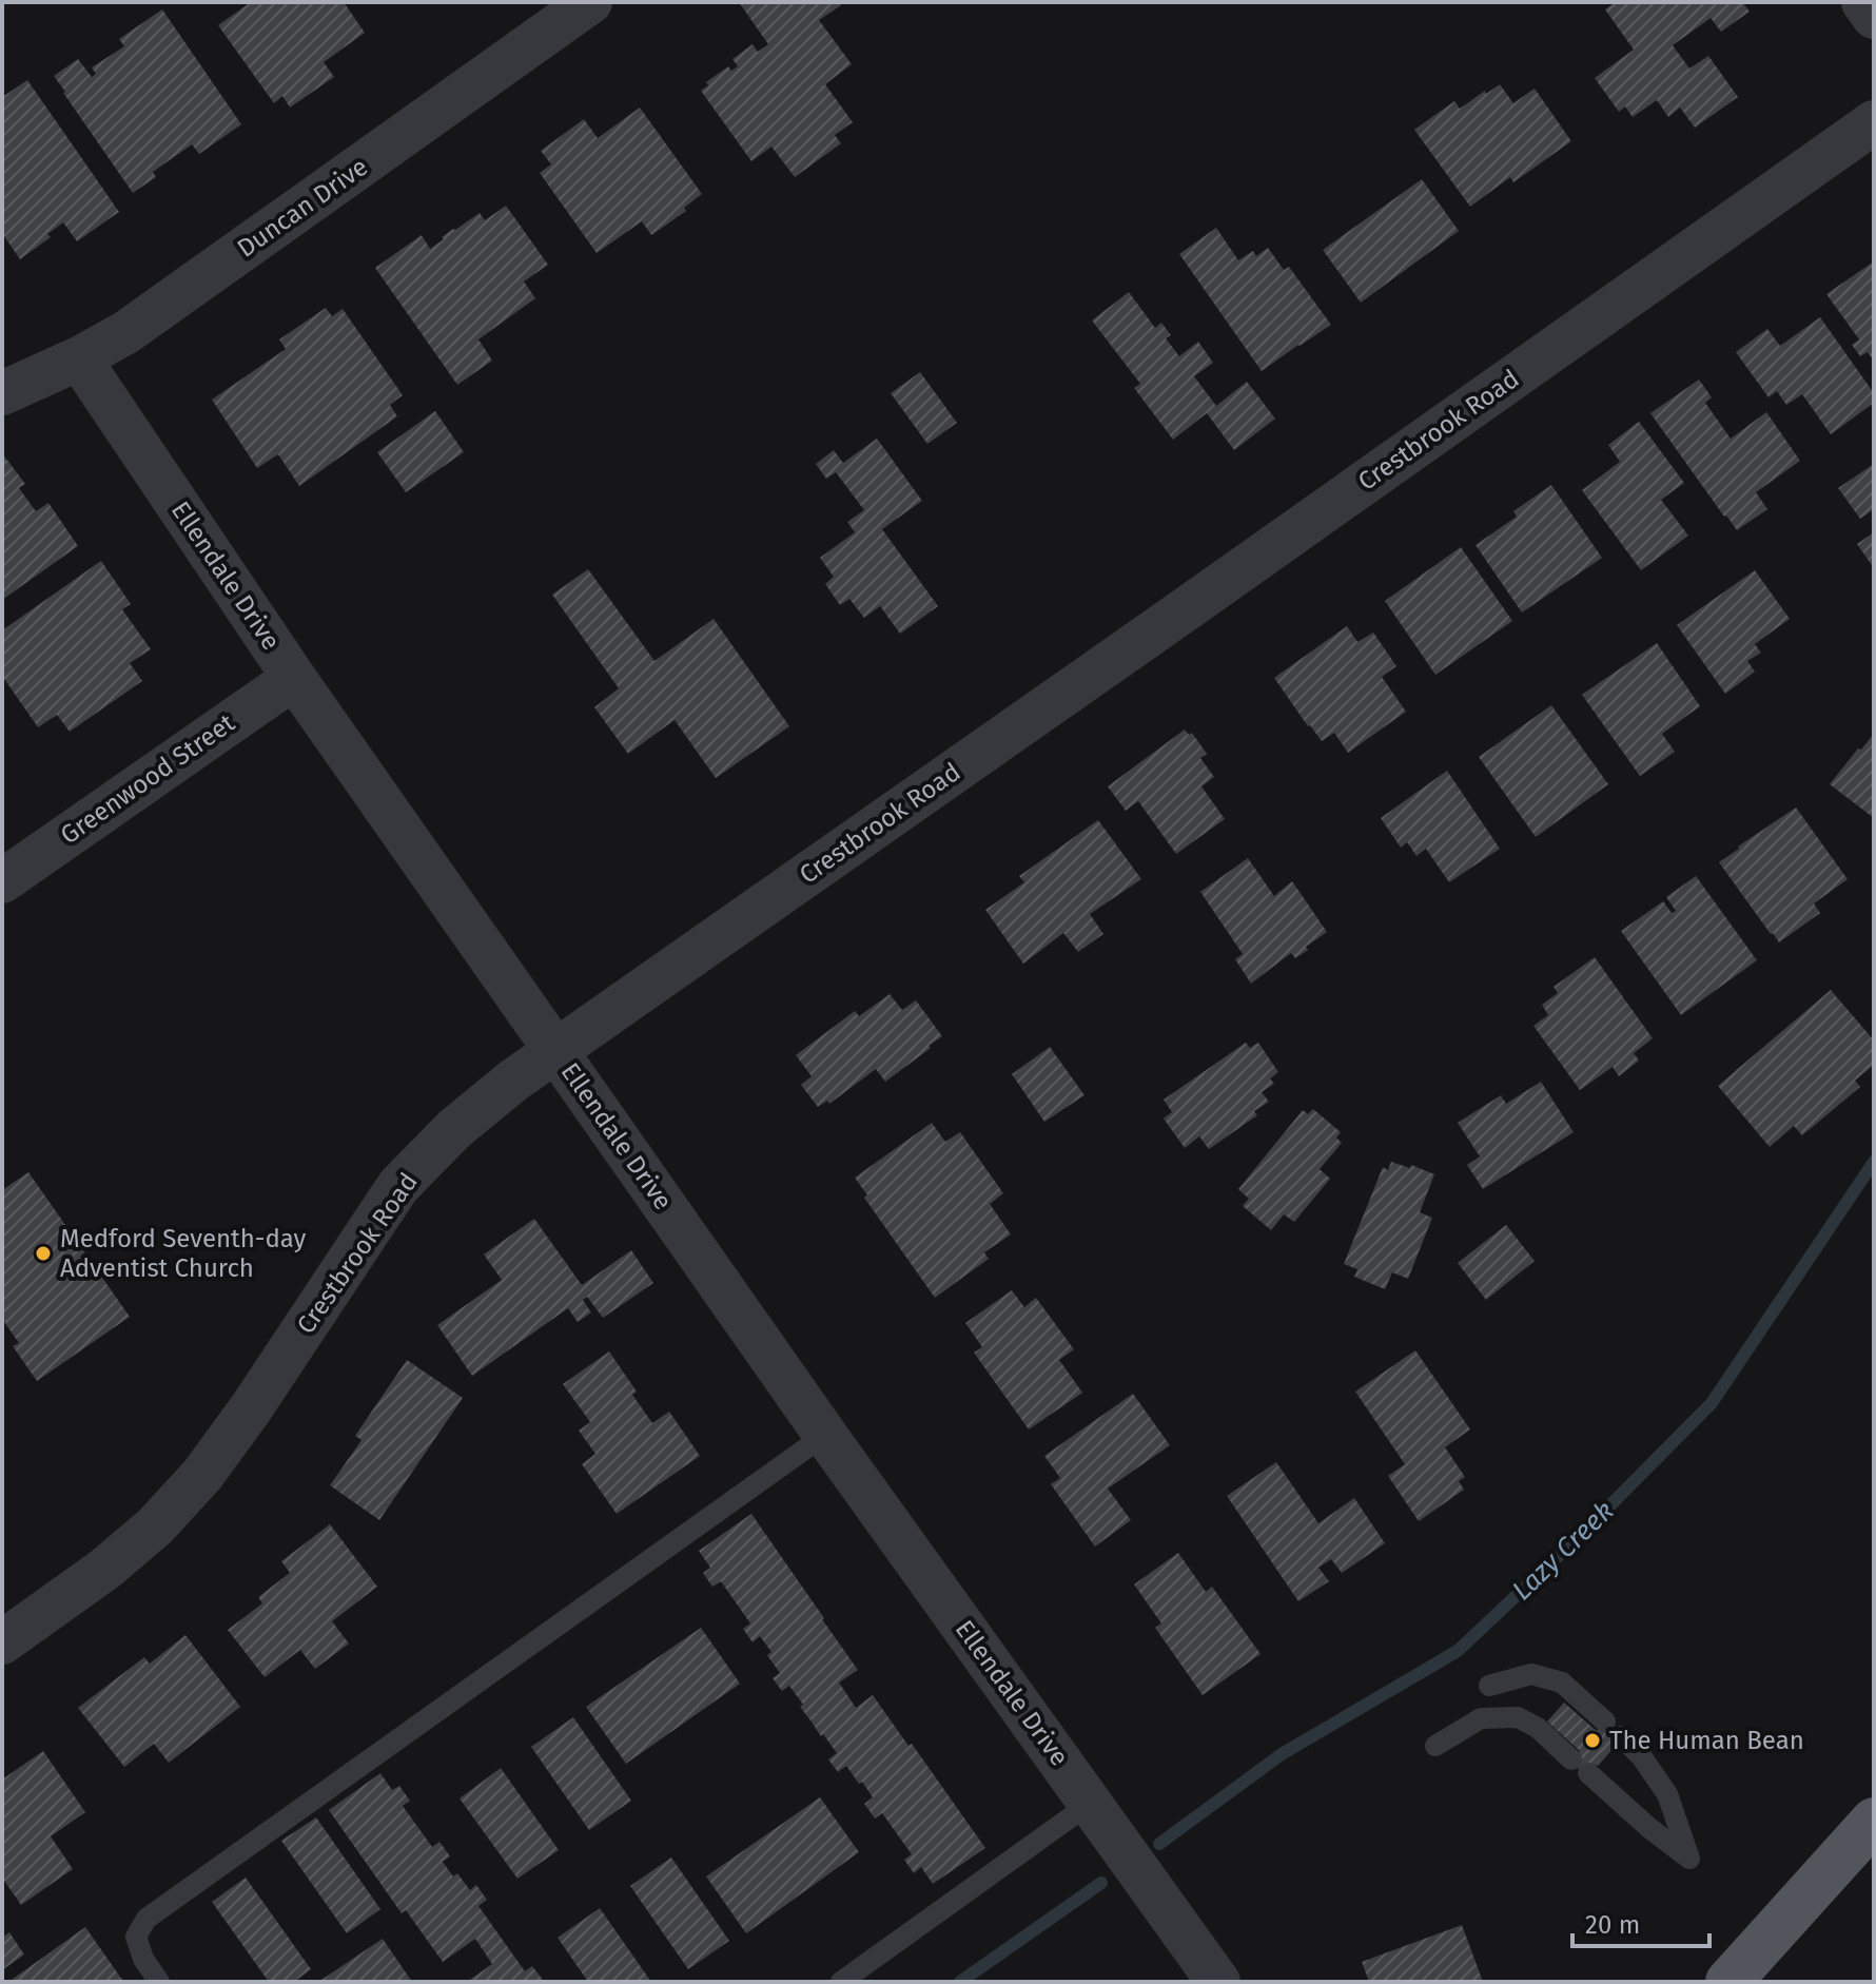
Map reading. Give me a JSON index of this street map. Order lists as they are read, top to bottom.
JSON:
{
  "streets": {
    "street": [
      "Duncan Drive",
      "Crestbrook Road",
      "Ellendale Drive",
      "Greenwood Street"
    ]
  },
  "crossings": [
    ["Duncan Drive", "Ellendale Drive"],
    ["Crestbrook Road", "Ellendale Drive"],
    ["Ellendale Drive", "Greenwood Street"]
  ],
  "water": ["Lazy Creek"],
  "places": ["Medford Seventh-day Adventist Church", "The Human Bean"],
  "scale_bar": "20 m"
}
